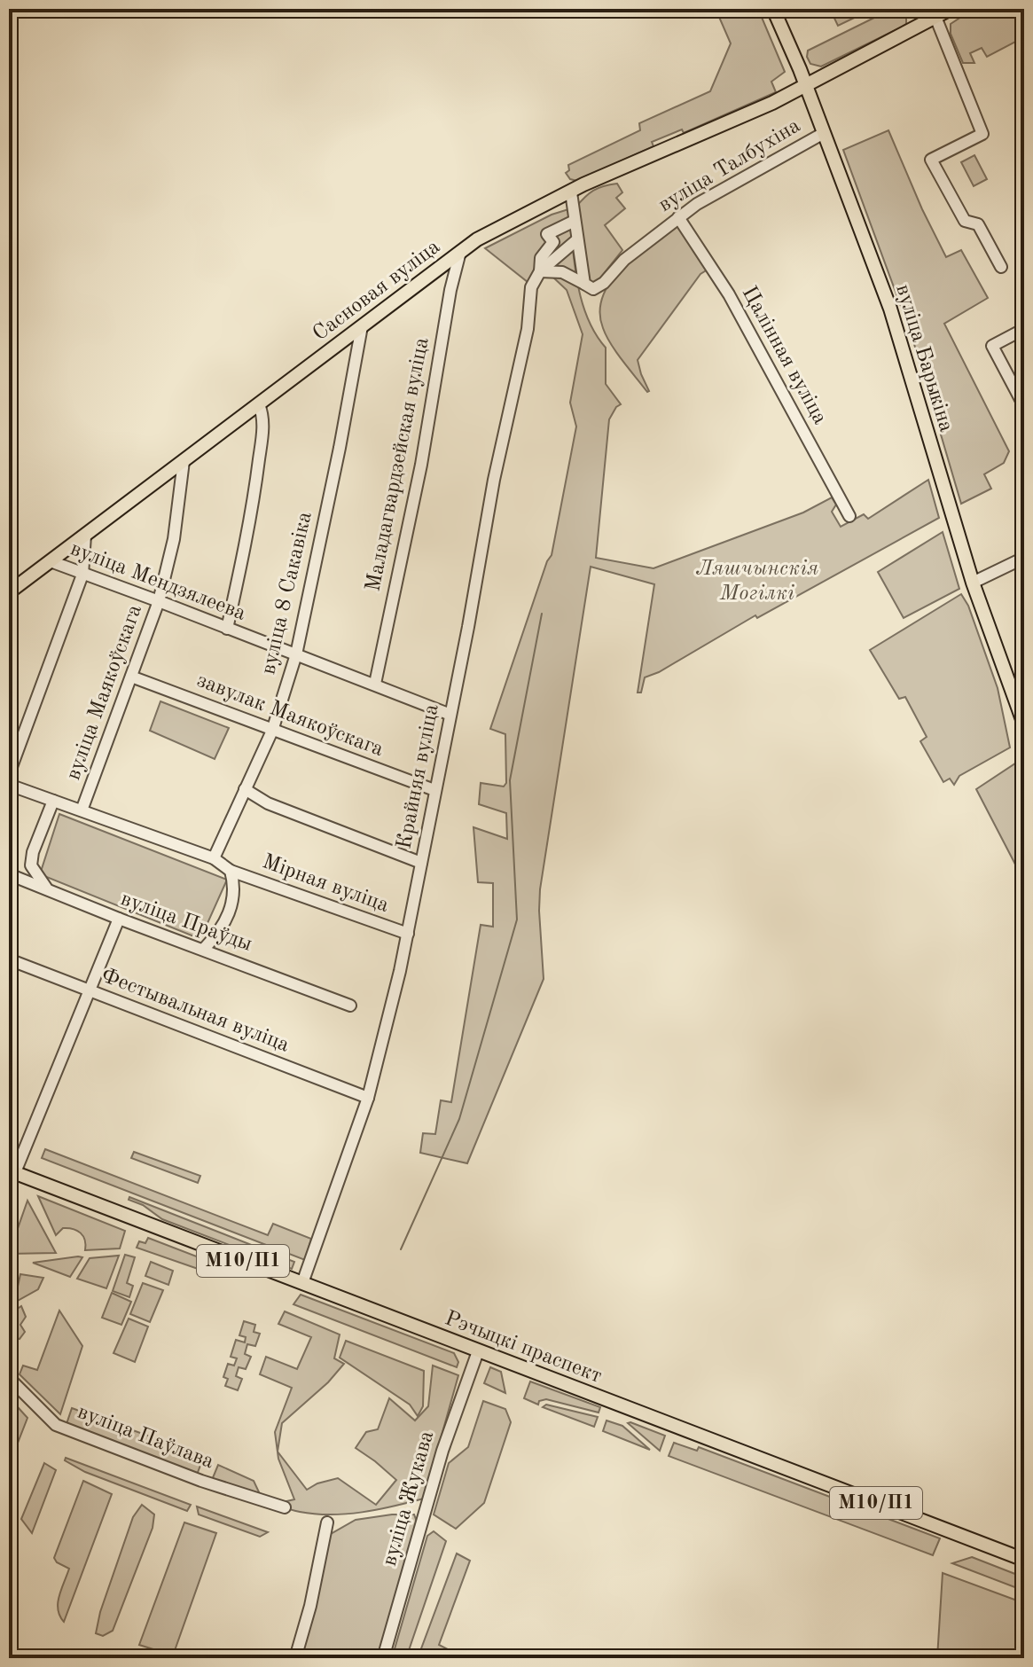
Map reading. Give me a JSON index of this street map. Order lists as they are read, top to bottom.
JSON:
{
  "streets": {
    "main road": [
      "Сасновая вуліца",
      "вуліца Барыкіна",
      "М10/П1",
      "Рэчыцкі праспект"
    ],
    "street": [
      "вуліца Талбухіна",
      "Цалінная вуліца",
      "Маладагвардзейская вуліца",
      "вуліца Мендзялеева",
      "вуліца 8 Сакавіка",
      "вуліца Маякоўскага",
      "завулак Маякоўскага",
      "Крайняя вуліца",
      "Мірная вуліца",
      "вуліца Праўды",
      "Фестывальная вуліца",
      "вуліца Паўлава",
      "вуліца Жукава"
    ]
  },
  "crossings": [
    ["вуліца Талбухіна", "Цалінная вуліца"],
    ["вуліца Талбухіна", "вуліца Барыкіна"],
    ["Сасновая вуліца", "вуліца Барыкіна"],
    ["Сасновая вуліца", "Маладагвардзейская вуліца"],
    ["Сасновая вуліца", "вуліца Мендзялеева"],
    ["Сасновая вуліца", "вуліца 8 Сакавіка"],
    ["Сасновая вуліца", "вуліца Маякоўскага"],
    ["Маладагвардзейская вуліца", "вуліца Мендзялеева"],
    ["вуліца Мендзялеева", "вуліца 8 Сакавіка"],
    ["вуліца Мендзялеева", "вуліца Маякоўскага"],
    ["вуліца Мендзялеева", "Крайняя вуліца"],
    ["вуліца 8 Сакавіка", "завулак Маякоўскага"],
    ["вуліца 8 Сакавіка", "Мірная вуліца"],
    ["вуліца Маякоўскага", "завулак Маякоўскага"],
    ["вуліца Маякоўскага", "Мірная вуліца"],
    ["завулак Маякоўскага", "Крайняя вуліца"],
    ["Крайняя вуліца", "Мірная вуліца"],
    ["Крайняя вуліца", "Фестывальная вуліца"],
    ["Крайняя вуліца", "Рэчыцкі праспект"],
    ["Мірная вуліца", "вуліца Праўды"],
    ["Рэчыцкі праспект", "вуліца Жукава"]
  ],
  "parks": ["Ляшчынскія Могілкі"]
}
